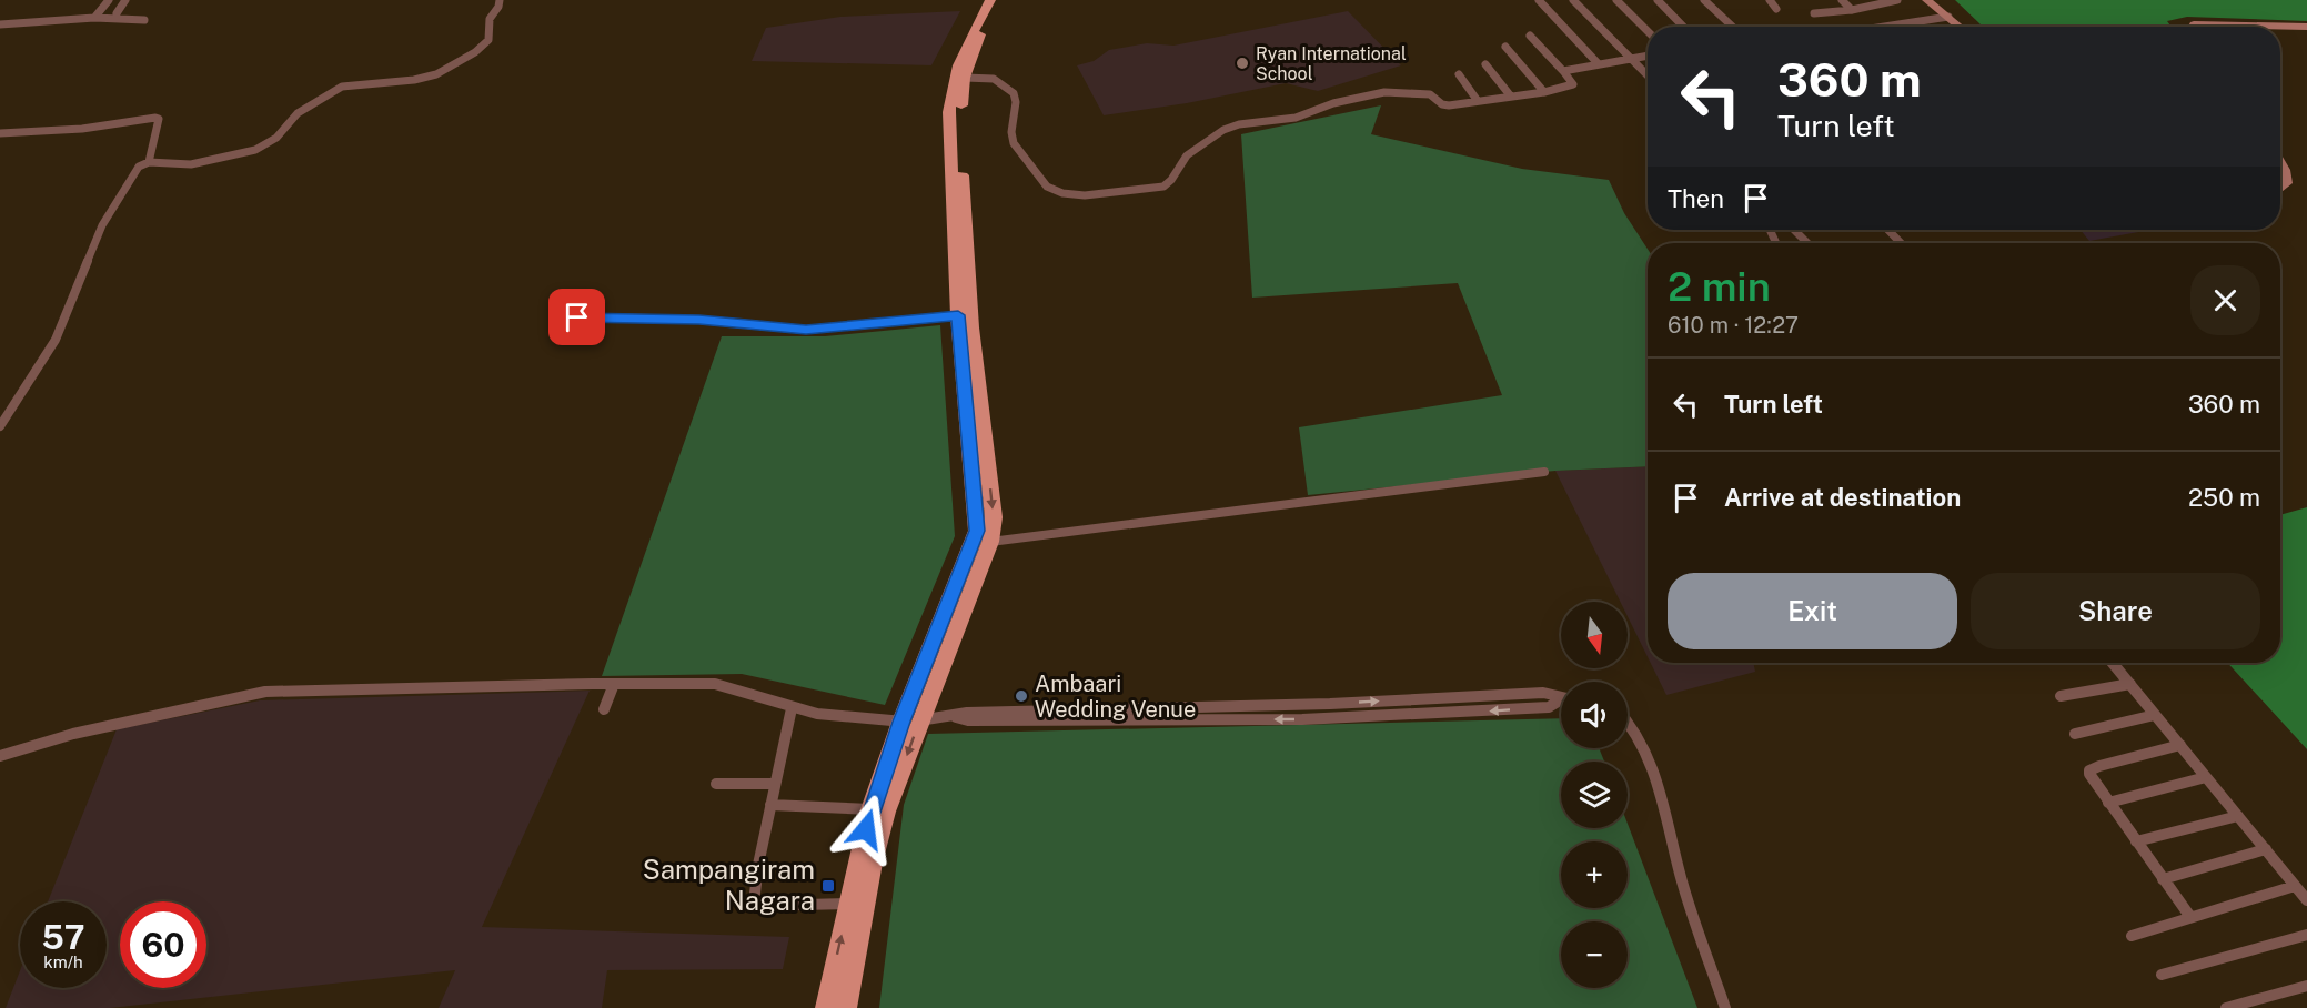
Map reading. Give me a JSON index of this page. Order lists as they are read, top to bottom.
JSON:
{
  "places": {
    "other": ["Ryan International School", "Ambaari Wedding Venue"],
    "transit": ["Sampangiram Nagara"]
  },
  "north": "bottom",
  "page": {
    "turn": ["360 m", "Turn left"],
    "then": "Then",
    "heading": ["2 min", "610 m · 12:27"],
    "list": [
      {
        "name": "Turn left",
        "value": "360 m"
      },
      {
        "name": "Arrive at destination",
        "value": "250 m"
      }
    ],
    "buttons": ["Exit", "Share"],
    "map_buttons": ["+", "−"],
    "speed": "57 km/h",
    "limit": "60"
  }
}
